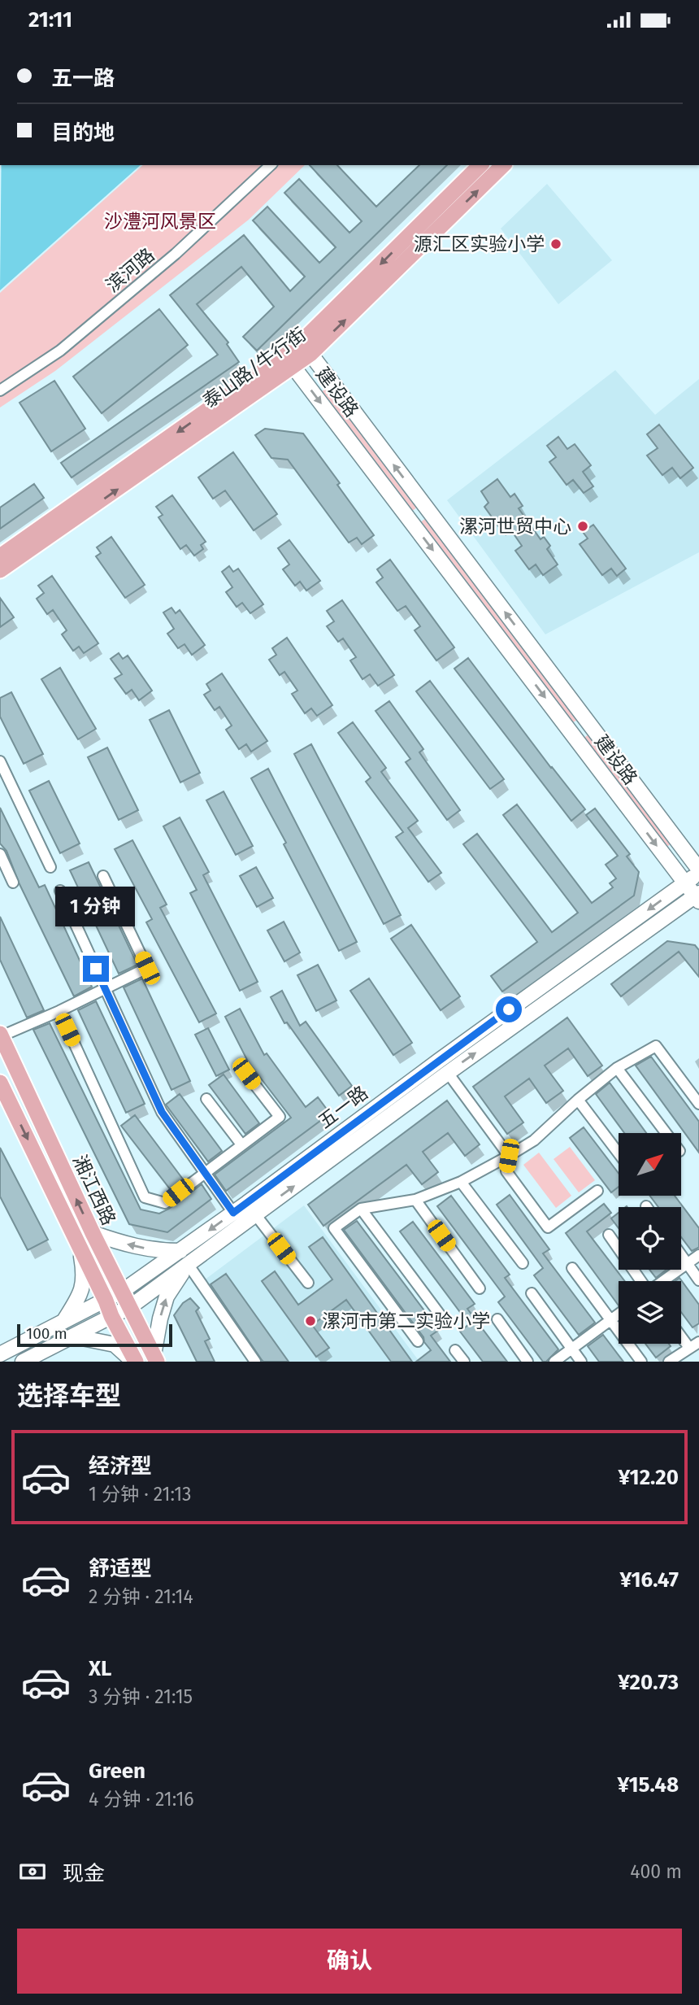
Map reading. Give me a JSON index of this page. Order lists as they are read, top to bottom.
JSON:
{
  "streets": {
    "main road": ["泰山路/牛行街", "湘江西路"],
    "street": ["滨河路", "建设路", "五一路"]
  },
  "crossings": [
    ["泰山路/牛行街", "建设路"],
    ["建设路", "五一路"],
    ["五一路", "湘江西路"]
  ],
  "parks": ["沙澧河风景区"],
  "places": ["源汇区实验小学", "漯河世贸中心", "漯河市第二实验小学"],
  "scale_bar": "100 m",
  "north": "top right",
  "page": {
    "status": "21:11",
    "banner": ["五一路", "目的地"],
    "bubble": "1 分钟",
    "scale": "100 m",
    "heading": "选择车型",
    "list": [
      {
        "name": "经济型",
        "note": "1 分钟 · 21:13",
        "value": "¥12.20"
      },
      {
        "name": "舒适型",
        "note": "2 分钟 · 21:14",
        "value": "¥16.47"
      },
      {
        "name": "XL",
        "note": "3 分钟 · 21:15",
        "value": "¥20.73"
      },
      {
        "name": "Green",
        "note": "4 分钟 · 21:16",
        "value": "¥15.48"
      }
    ],
    "pay": ["现金", "400 m"],
    "buttons": "确认"
  }
}
